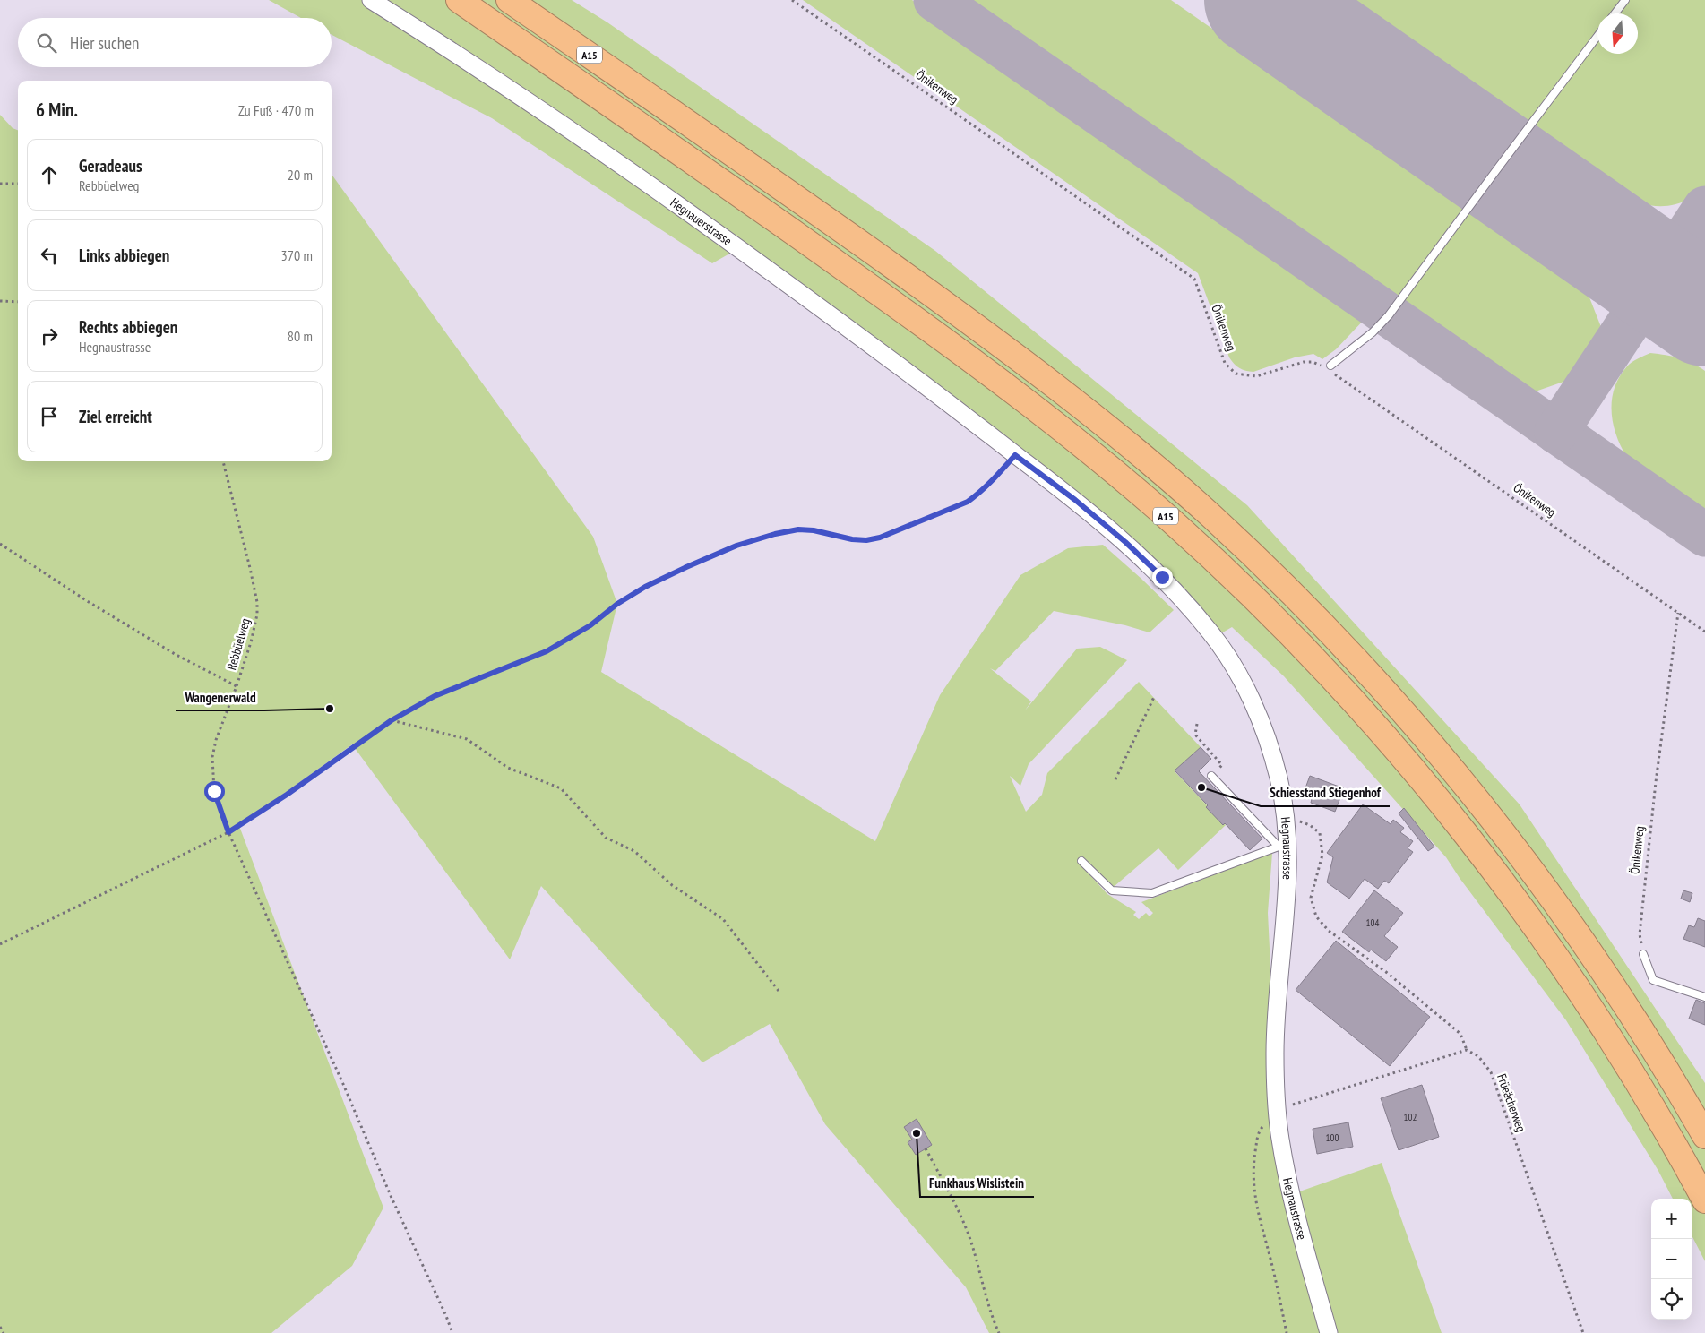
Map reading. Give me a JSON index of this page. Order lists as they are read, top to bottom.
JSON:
{
  "streets": {
    "highway": ["A15"],
    "street": ["Hegnauerstrasse", "Hegnaustrasse"],
    "path": ["Önikenweg", "Rebbüelweg", "Früeächerweg"]
  },
  "crossings": [
    ["Hegnauerstrasse", "Hegnaustrasse"]
  ],
  "places": ["Wangenerwald", "Schiesstand Stiegenhof", "Funkhaus Wislistein"],
  "house_numbers": ["104", "102", "100"],
  "north": "bottom",
  "page": {
    "search": "Hier suchen",
    "heading": ["6 Min.", "Zu Fuß · 470 m"],
    "list": [
      ["Geradeaus", "Rebbüelweg", "20 m"],
      ["Links abbiegen", "370 m"],
      ["Rechts abbiegen", "Hegnaustrasse", "80 m"],
      "Ziel erreicht"
    ],
    "map_buttons": ["+", "−"]
  }
}
